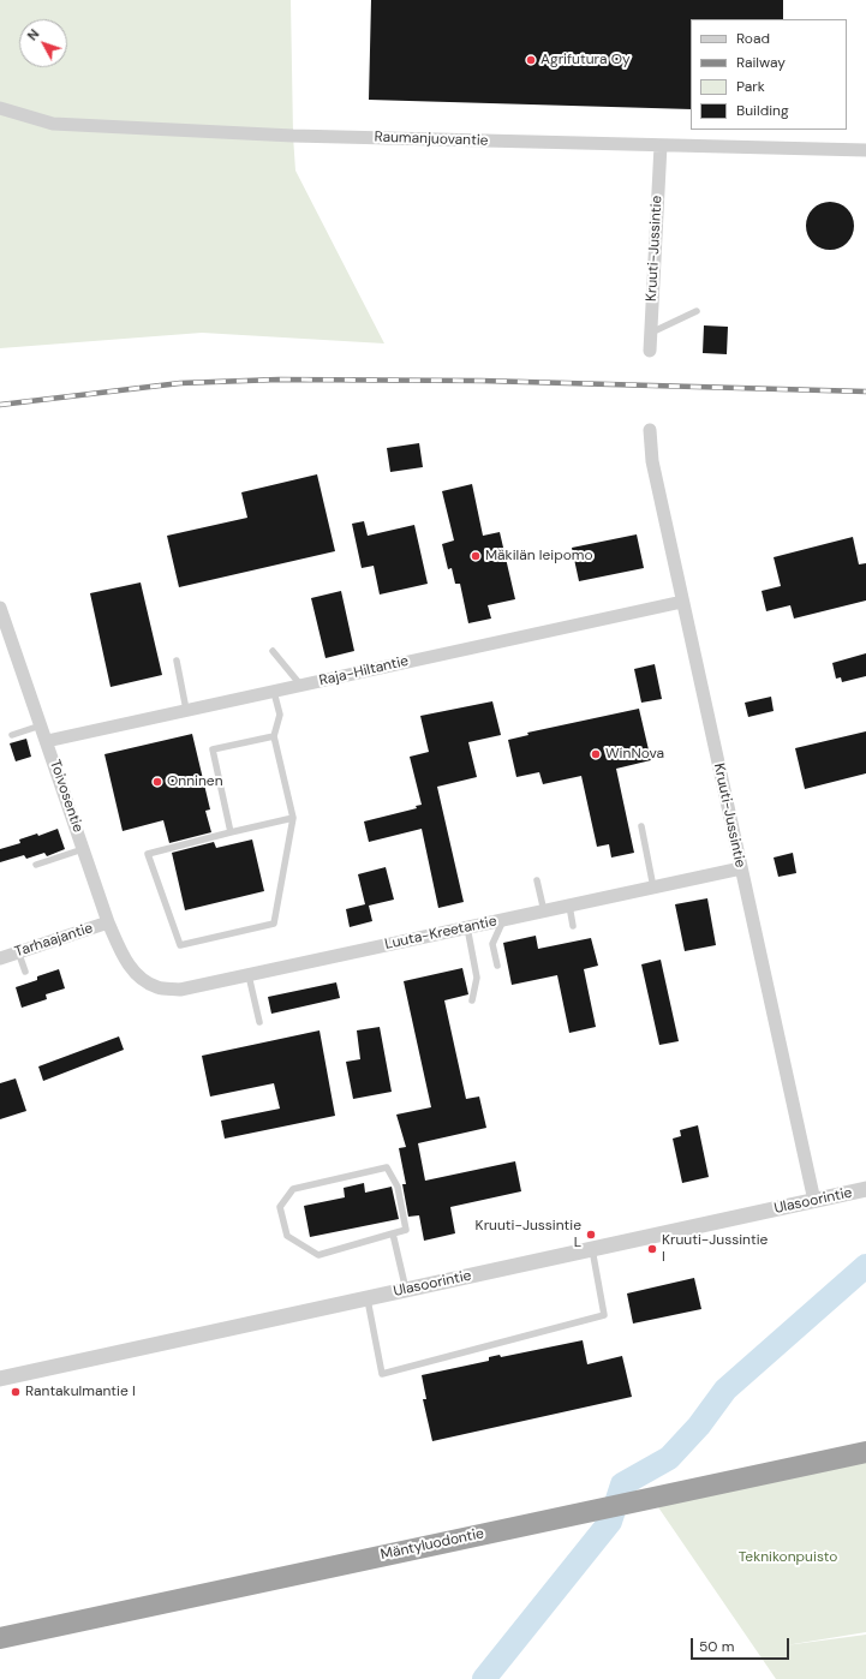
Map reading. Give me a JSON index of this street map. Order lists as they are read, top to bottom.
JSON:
{
  "streets": {
    "highway": ["Mäntyluodontie"],
    "street": [
      "Raumanjuovantie",
      "Kruuti-Jussintie",
      "Raja-Hiltantie",
      "Toivosentie",
      "Luuta-Kreetantie",
      "Tarhaajantie",
      "Ulasoorintie"
    ]
  },
  "crossings": [
    ["Raumanjuovantie", "Kruuti-Jussintie"],
    ["Kruuti-Jussintie", "Raja-Hiltantie"],
    ["Kruuti-Jussintie", "Luuta-Kreetantie"],
    ["Kruuti-Jussintie", "Ulasoorintie"],
    ["Raja-Hiltantie", "Toivosentie"],
    ["Toivosentie", "Luuta-Kreetantie"],
    ["Toivosentie", "Tarhaajantie"]
  ],
  "parks": ["Teknikonpuisto"],
  "places": [
    "Agrifutura Oy",
    "Mäkilän leipomo",
    "WinNova",
    "Onninen",
    "Kruuti-Jussintie L",
    "Kruuti-Jussintie I",
    "Rantakulmantie I"
  ],
  "legend": [
    "Road",
    "Railway",
    "Park",
    "Building"
  ],
  "scale_bar": "50 m",
  "north": "top left"
}
